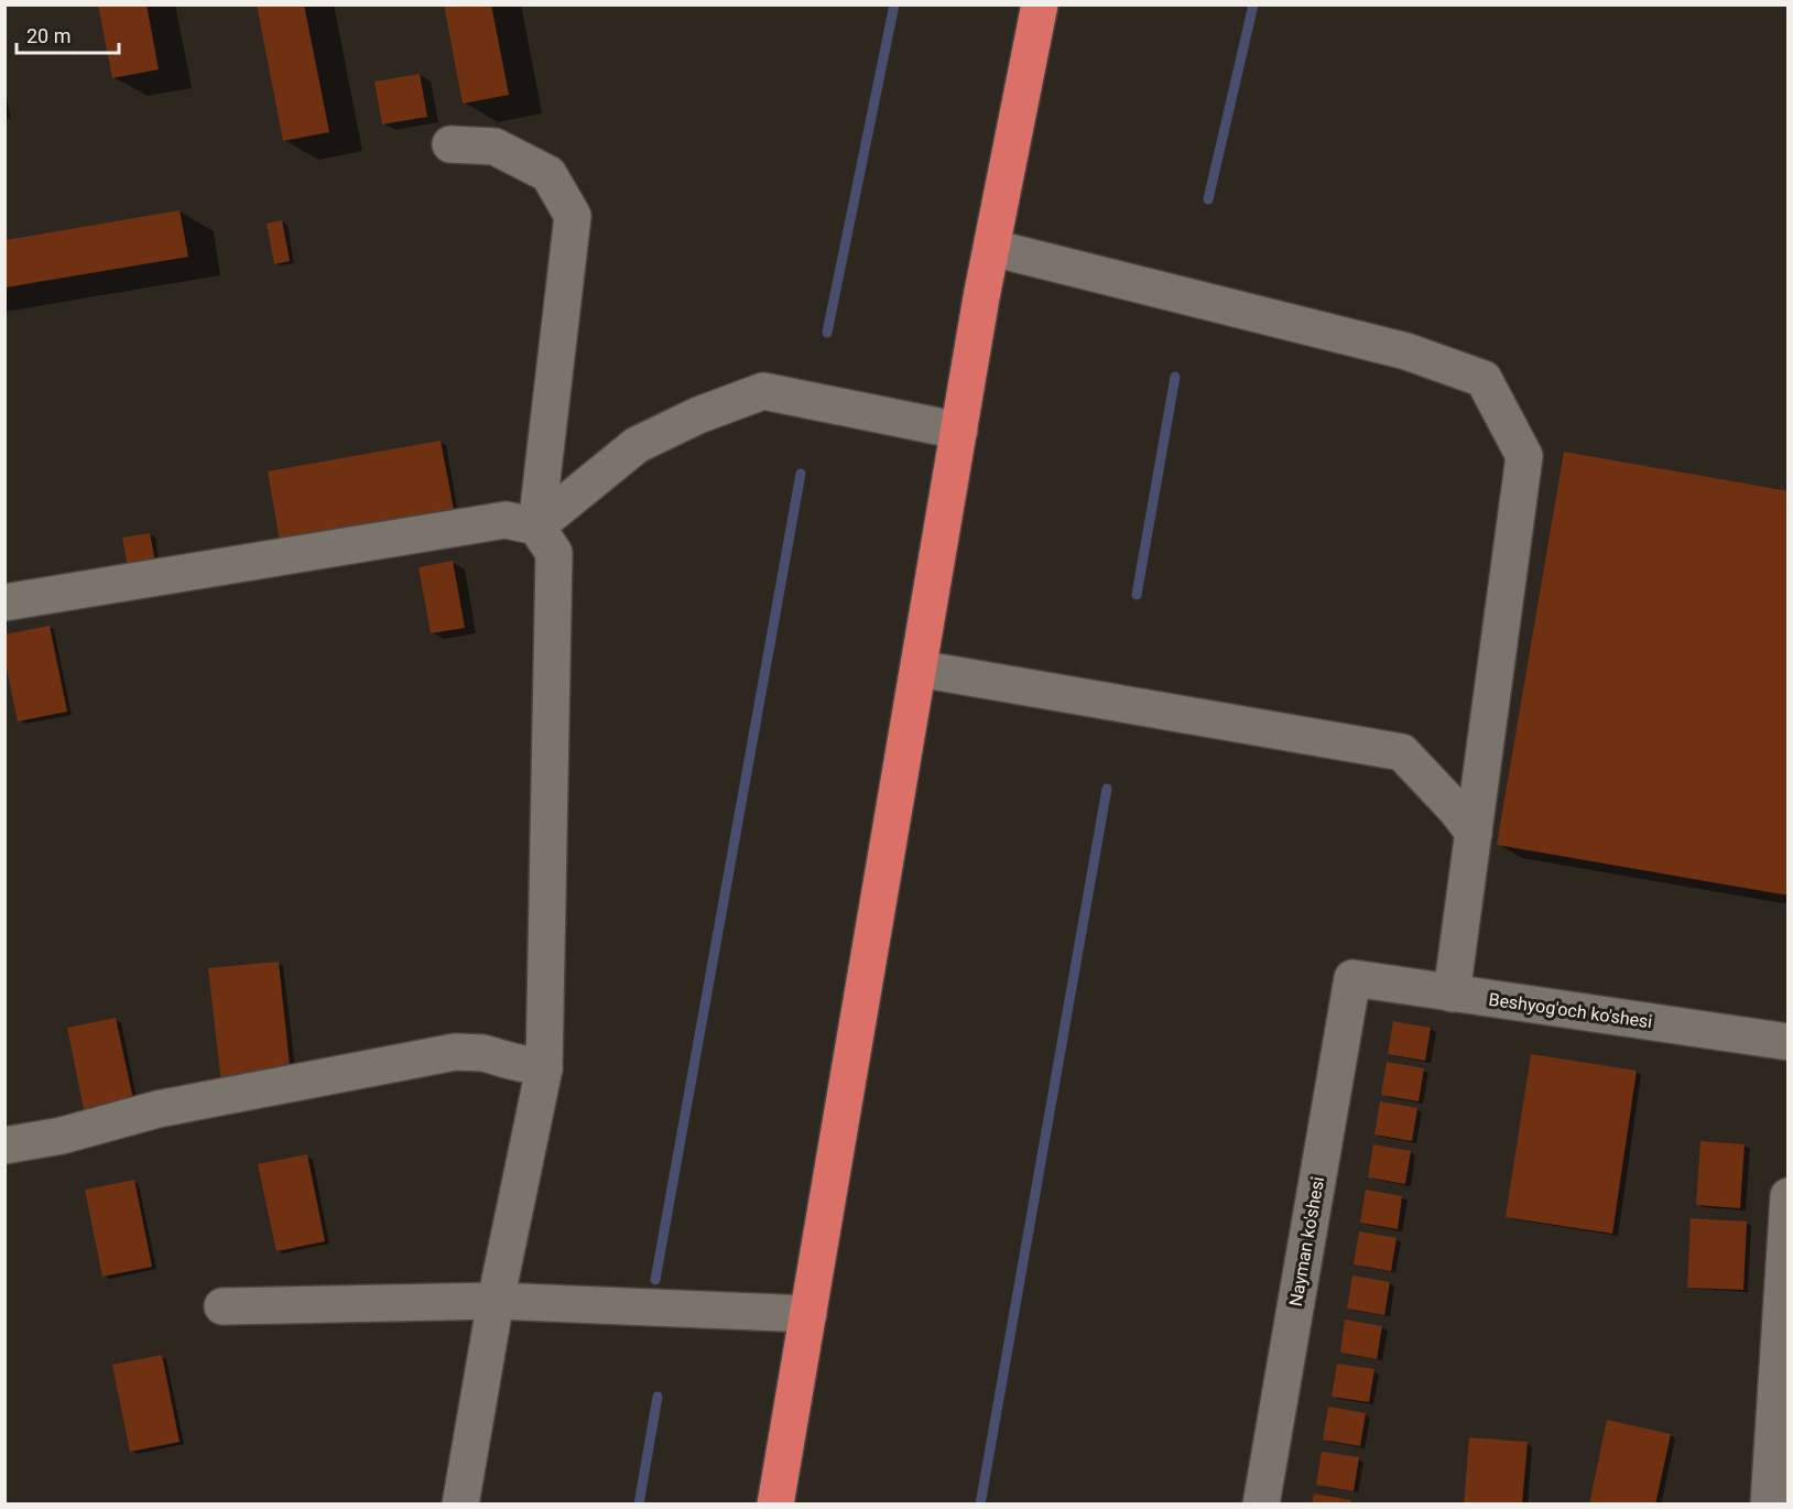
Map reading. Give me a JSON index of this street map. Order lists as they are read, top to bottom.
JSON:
{
  "streets": {
    "street": ["Beshyog'och ko'shesi", "Nayman ko'shesi"]
  },
  "crossings": [
    ["Beshyog'och ko'shesi", "Nayman ko'shesi"]
  ],
  "scale_bar": "20 m"
}
